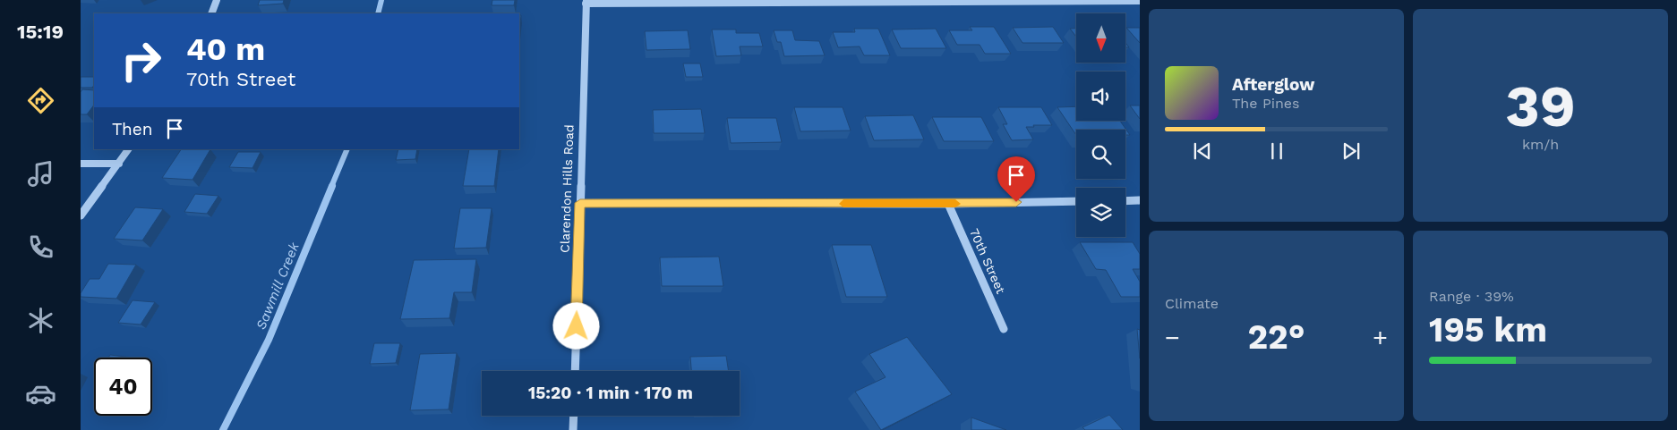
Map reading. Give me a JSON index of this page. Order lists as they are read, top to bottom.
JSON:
{
  "streets": {
    "street": ["Clarendon Hills Road", "70th Street"]
  },
  "water": ["Sawmill Creek"],
  "north": "bottom",
  "page": {
    "tabs": "15:19",
    "tile": [
      ["39", "km/h"],
      "Climate",
      ["Range · 39%", "195 km"]
    ],
    "turn": ["40 m", "70th Street"],
    "song": ["Afterglow", "The Pines"],
    "then": "Then",
    "heat": ["−", "22°", "+"],
    "limit": "40",
    "trip": "15:20 · 1 min · 170 m"
  }
}
